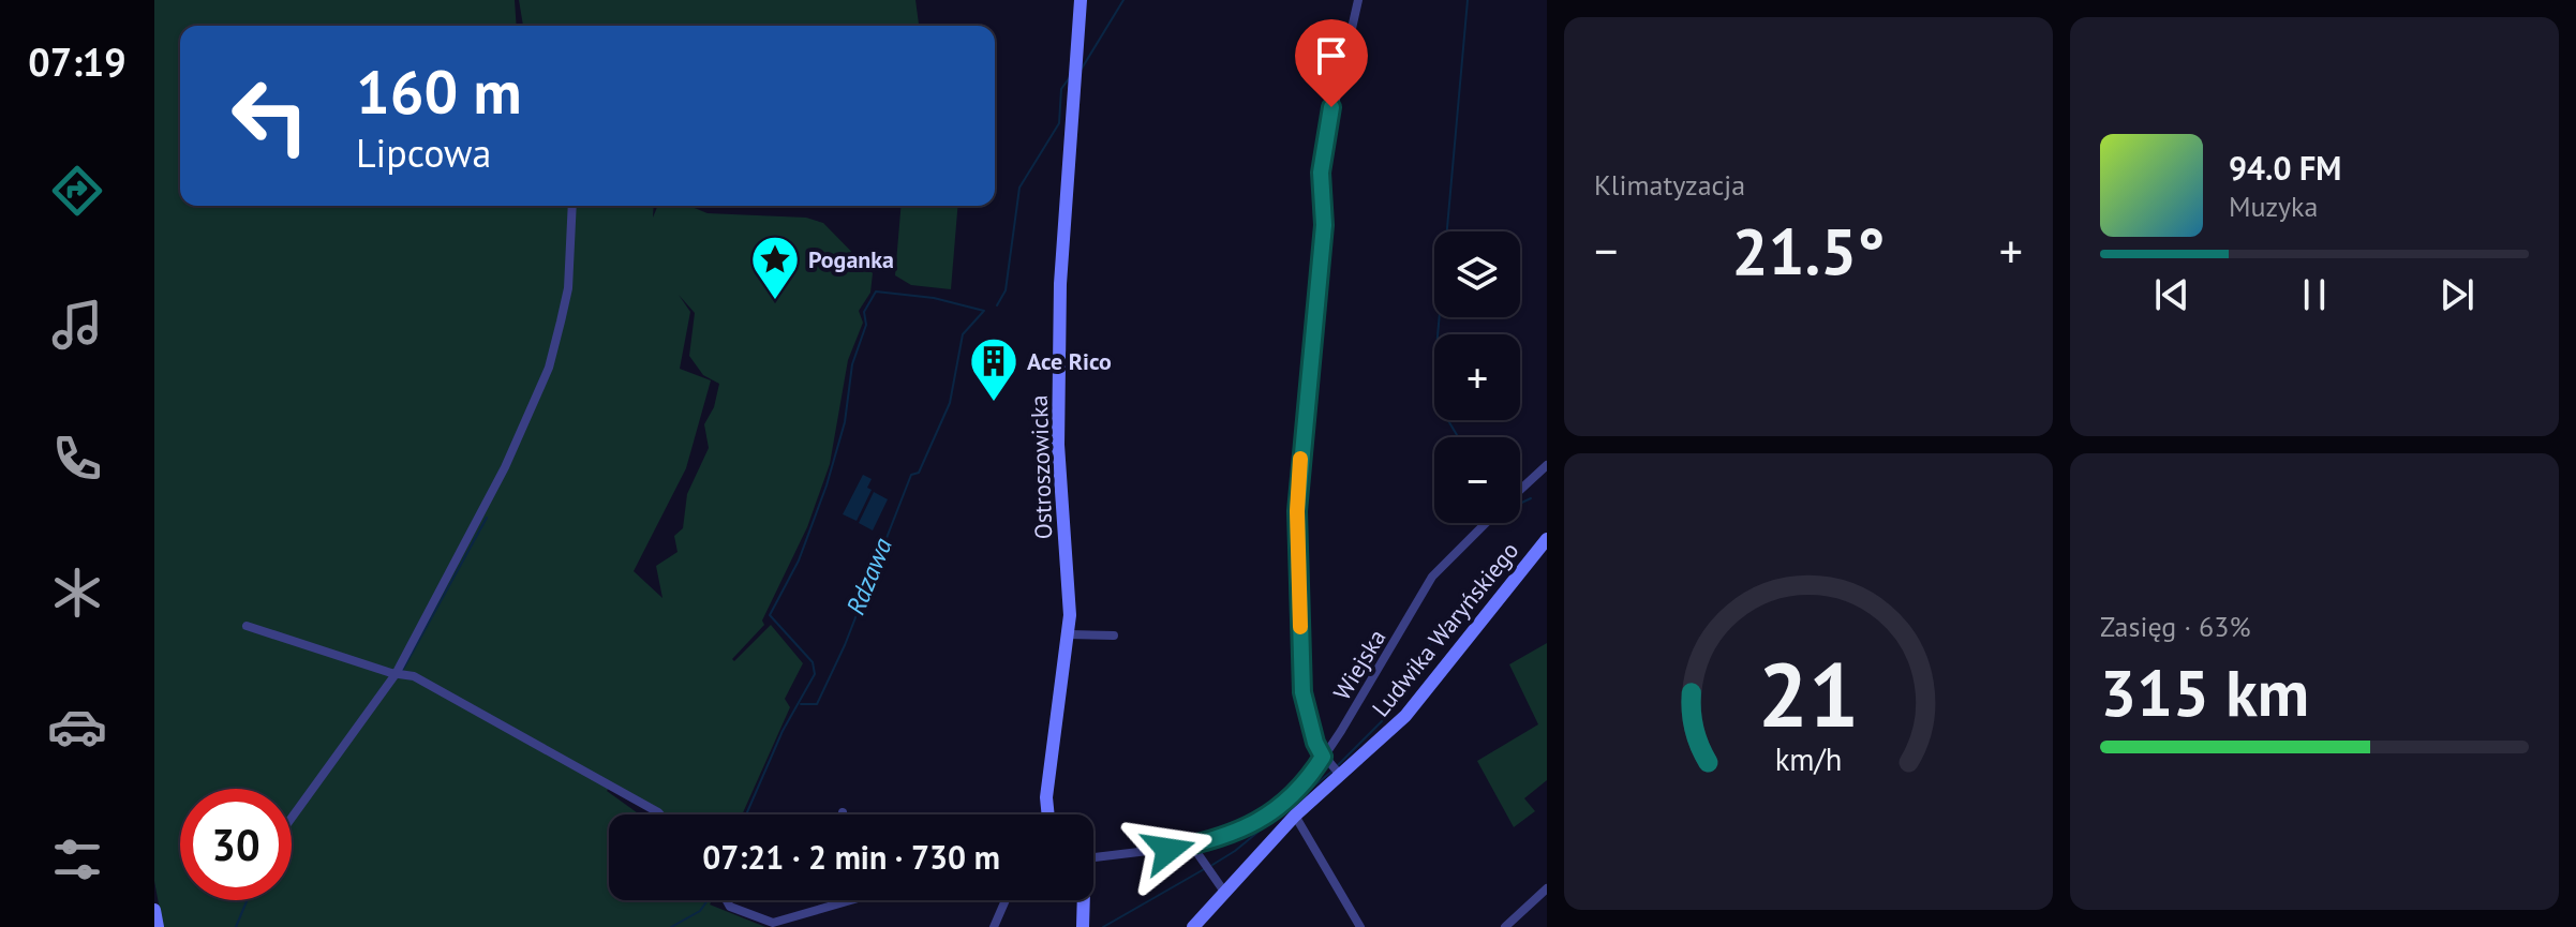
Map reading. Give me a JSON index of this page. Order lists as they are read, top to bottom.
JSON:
{
  "streets": {
    "street": ["Ostroszowicka", "Ludwika Waryńskiego", "Wiejska"]
  },
  "water": ["Rdzawa"],
  "places": {
    "place": ["Poganka"],
    "building": ["Ace Rico"]
  },
  "page": {
    "tabs": "07:19",
    "tile": [
      "Klimatyzacja",
      ["Zasięg · 63%", "315 km"]
    ],
    "turn": ["160 m", "Lipcowa"],
    "song": ["94.0 FM", "Muzyka"],
    "heat": ["−", "21.5°", "+"],
    "map_buttons": ["+", "−"],
    "limit": "30",
    "trip": "07:21 · 2 min · 730 m",
    "gauge": ["21", "km/h"]
  }
}
